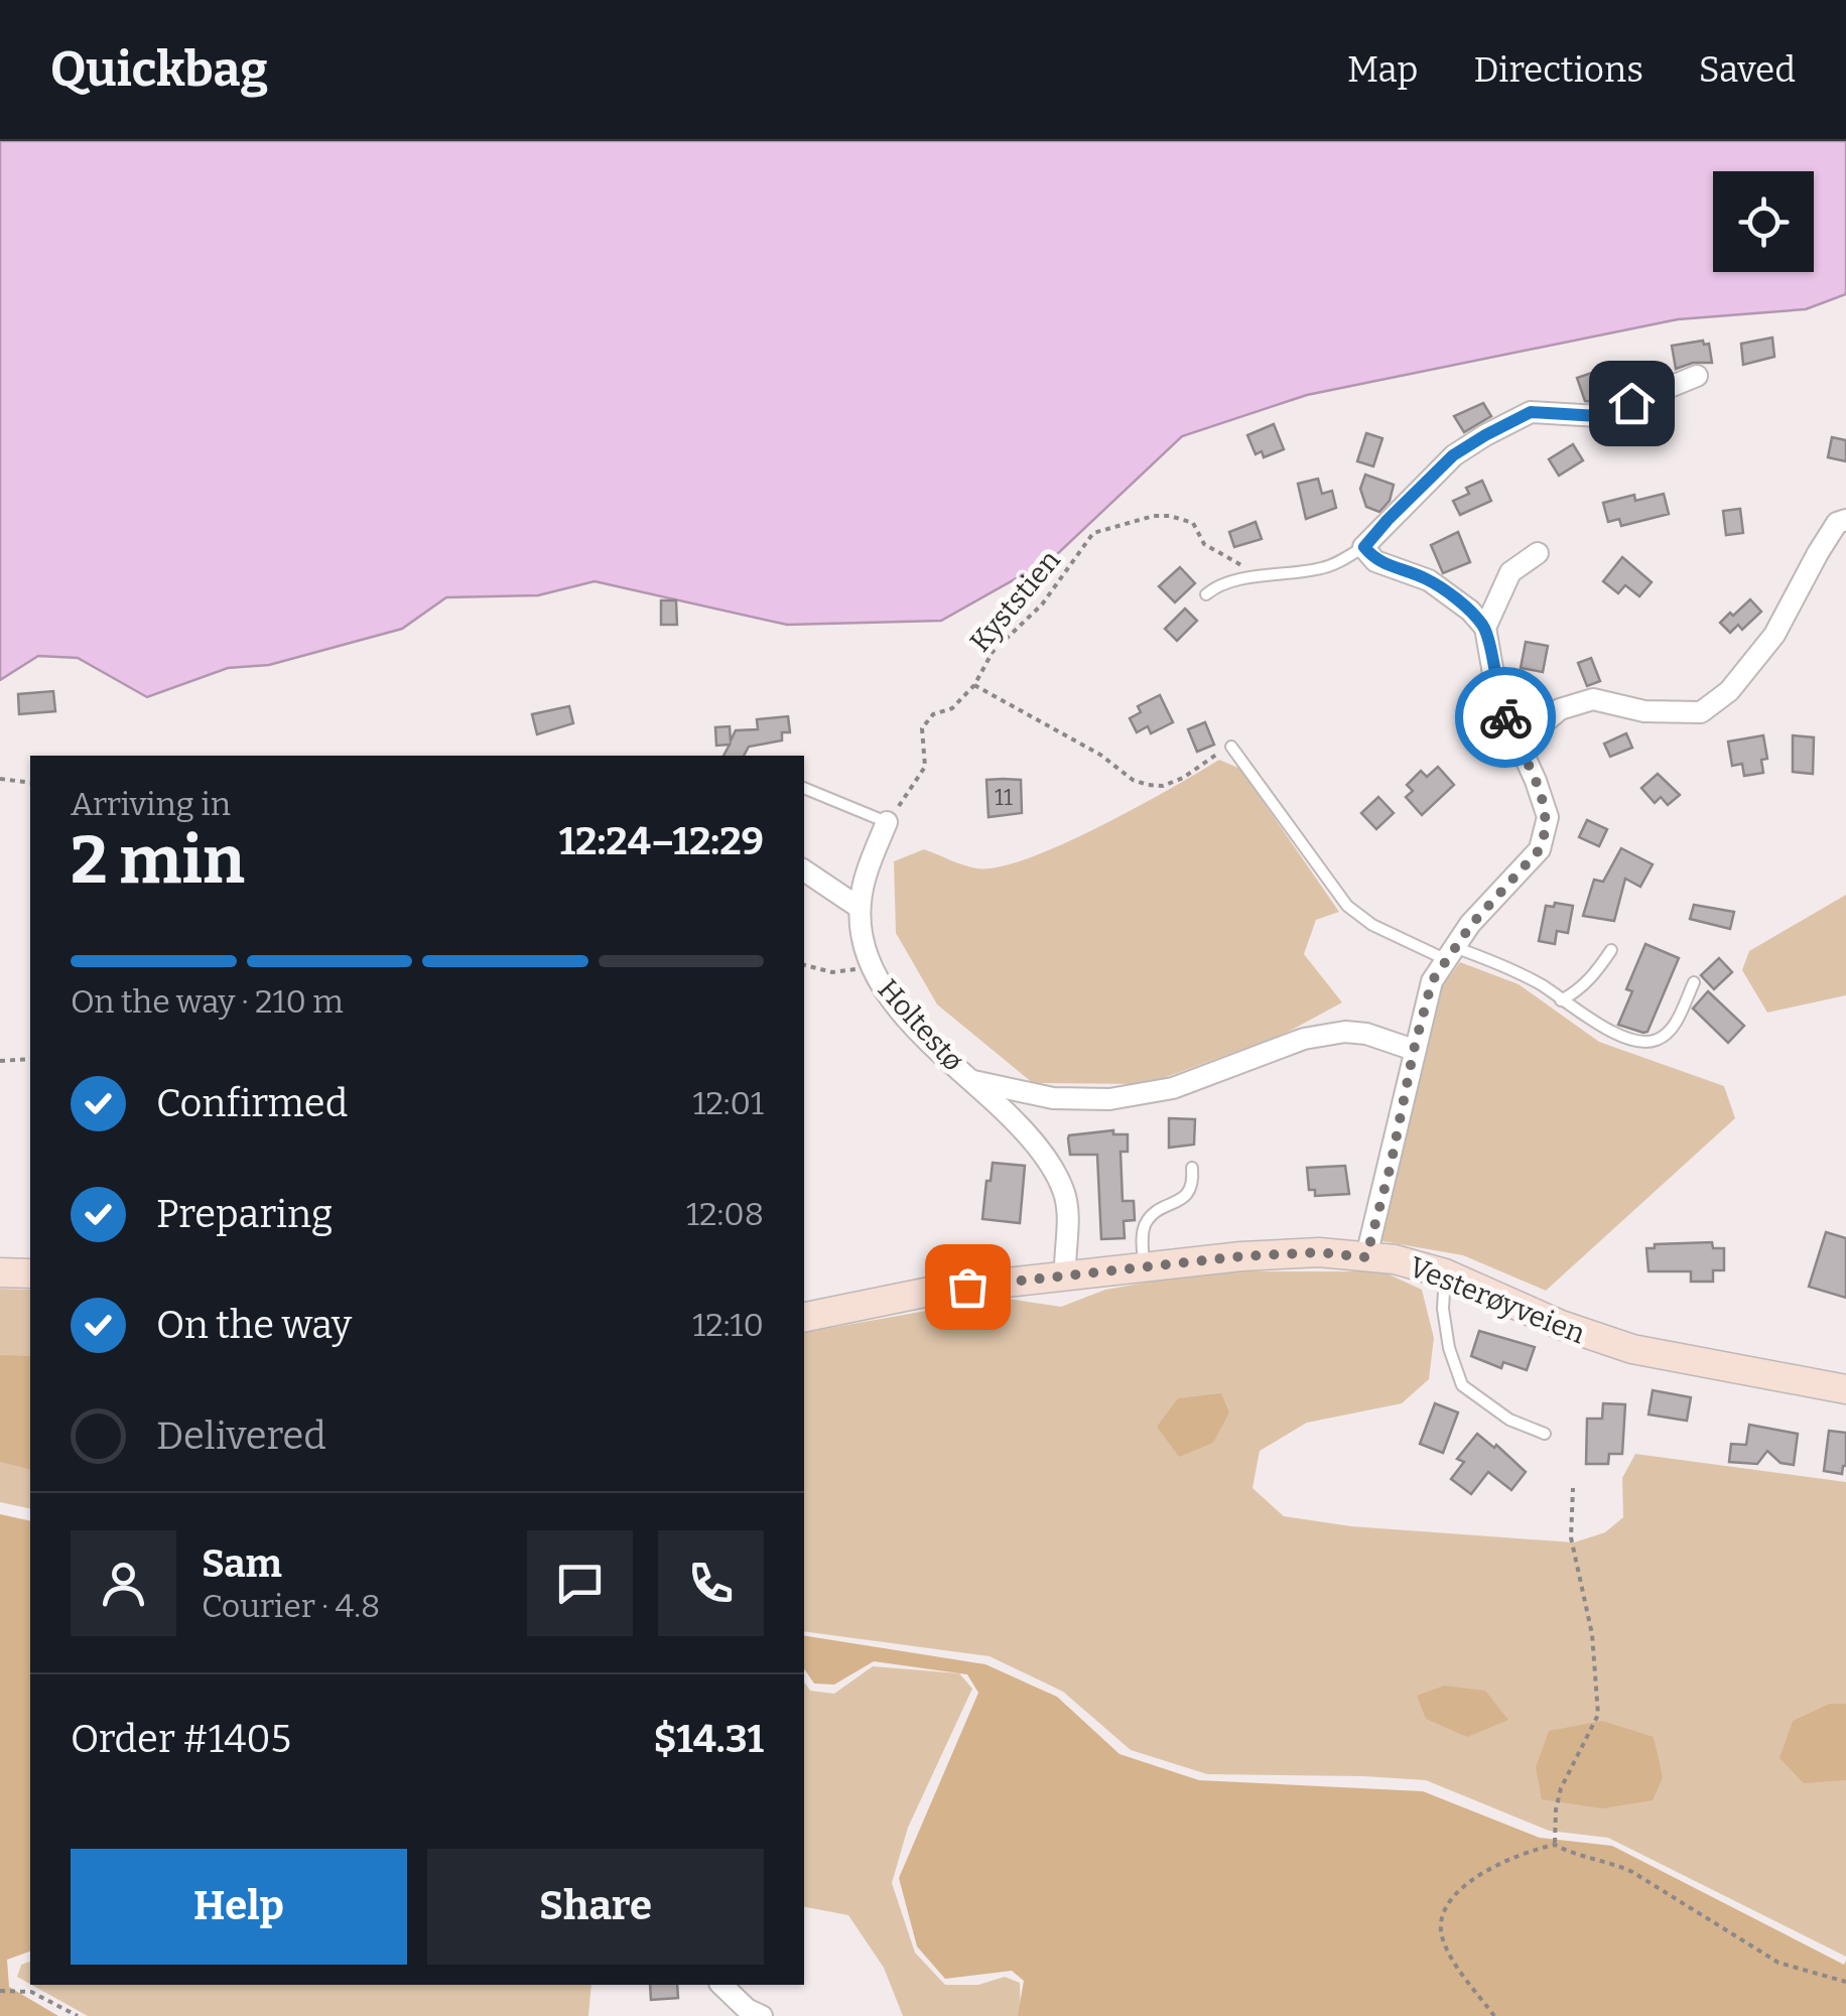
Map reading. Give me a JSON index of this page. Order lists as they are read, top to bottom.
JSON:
{
  "streets": {
    "main road": ["Vesterøyveien"],
    "street": ["Holtestø"],
    "path": ["Kyststien"]
  },
  "crossings": [
    ["Kyststien", "Holtestø"],
    ["Holtestø", "Vesterøyveien"]
  ],
  "house_numbers": ["11"],
  "page": {
    "header": "Quickbag",
    "nav": ["Map", "Directions", "Saved"],
    "heading": ["2 min", "Arriving in", "12:24–12:29"],
    "panel": [
      "Sam",
      "Courier · 4.8",
      "Order #1405",
      "$14.31"
    ],
    "bar": "On the way · 210 m",
    "list": [
      ["Confirmed", "12:01"],
      ["Preparing", "12:08"],
      ["On the way", "12:10"],
      "Delivered"
    ],
    "buttons": ["Help", "Share"]
  }
}
